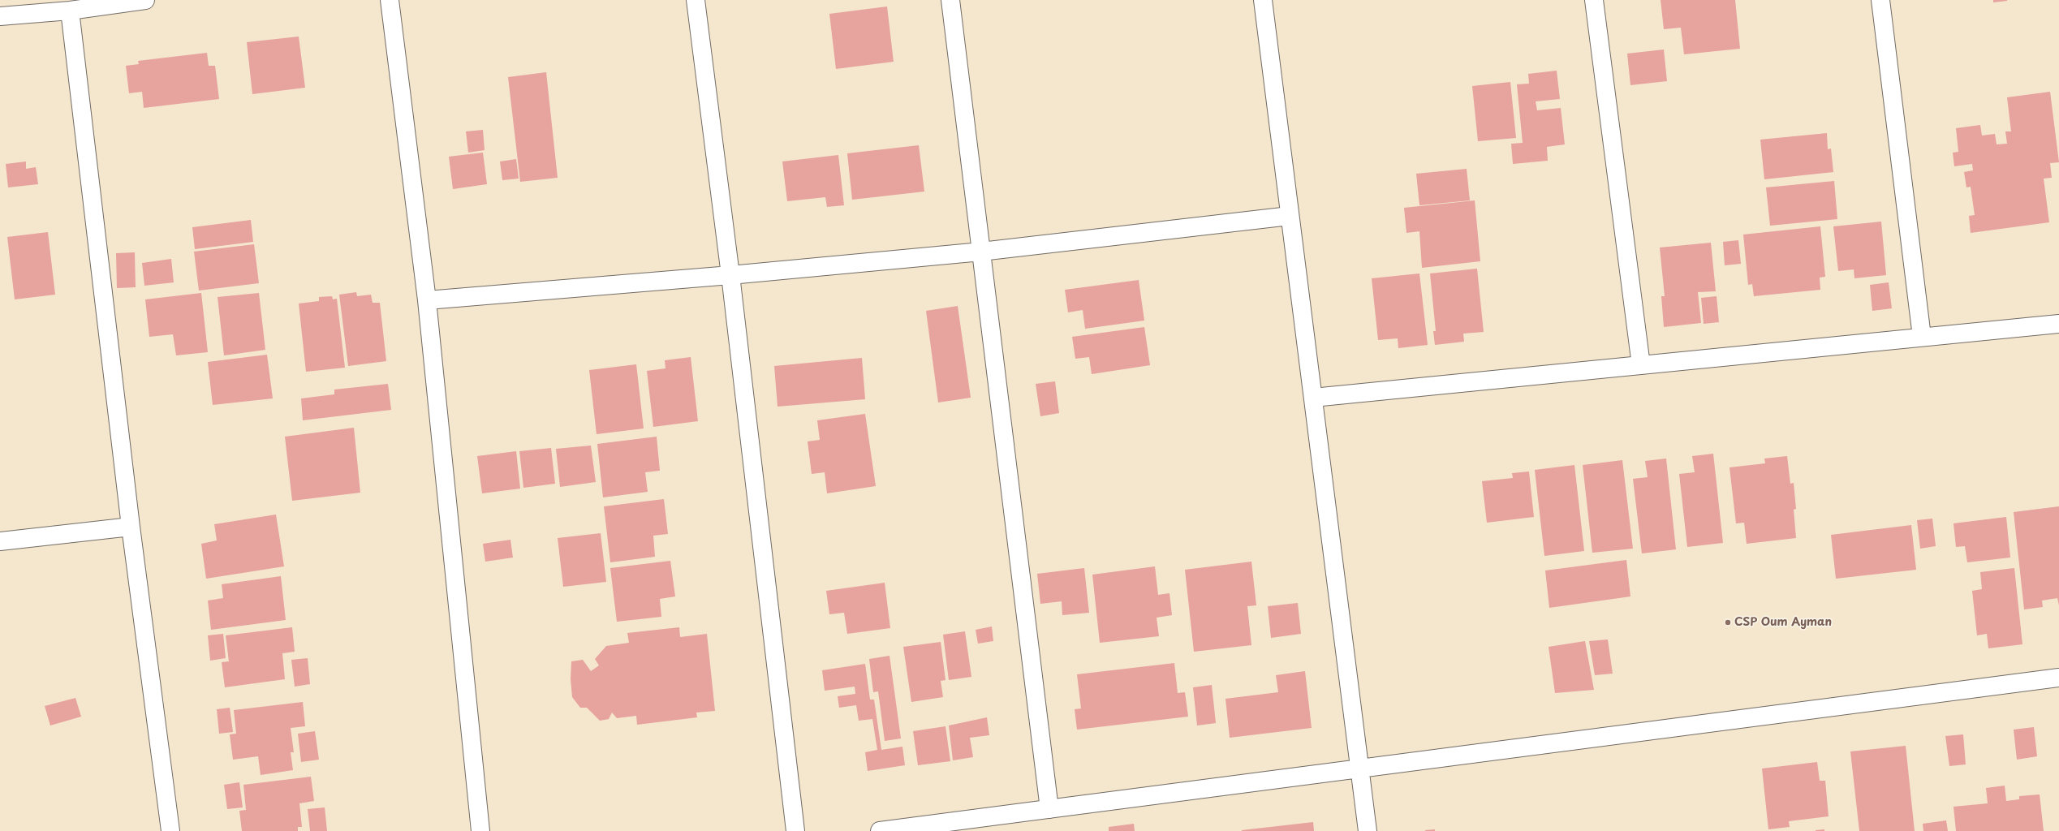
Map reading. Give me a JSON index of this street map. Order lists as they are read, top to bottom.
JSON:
{
  "places": ["CSP Oum Ayman"]
}
